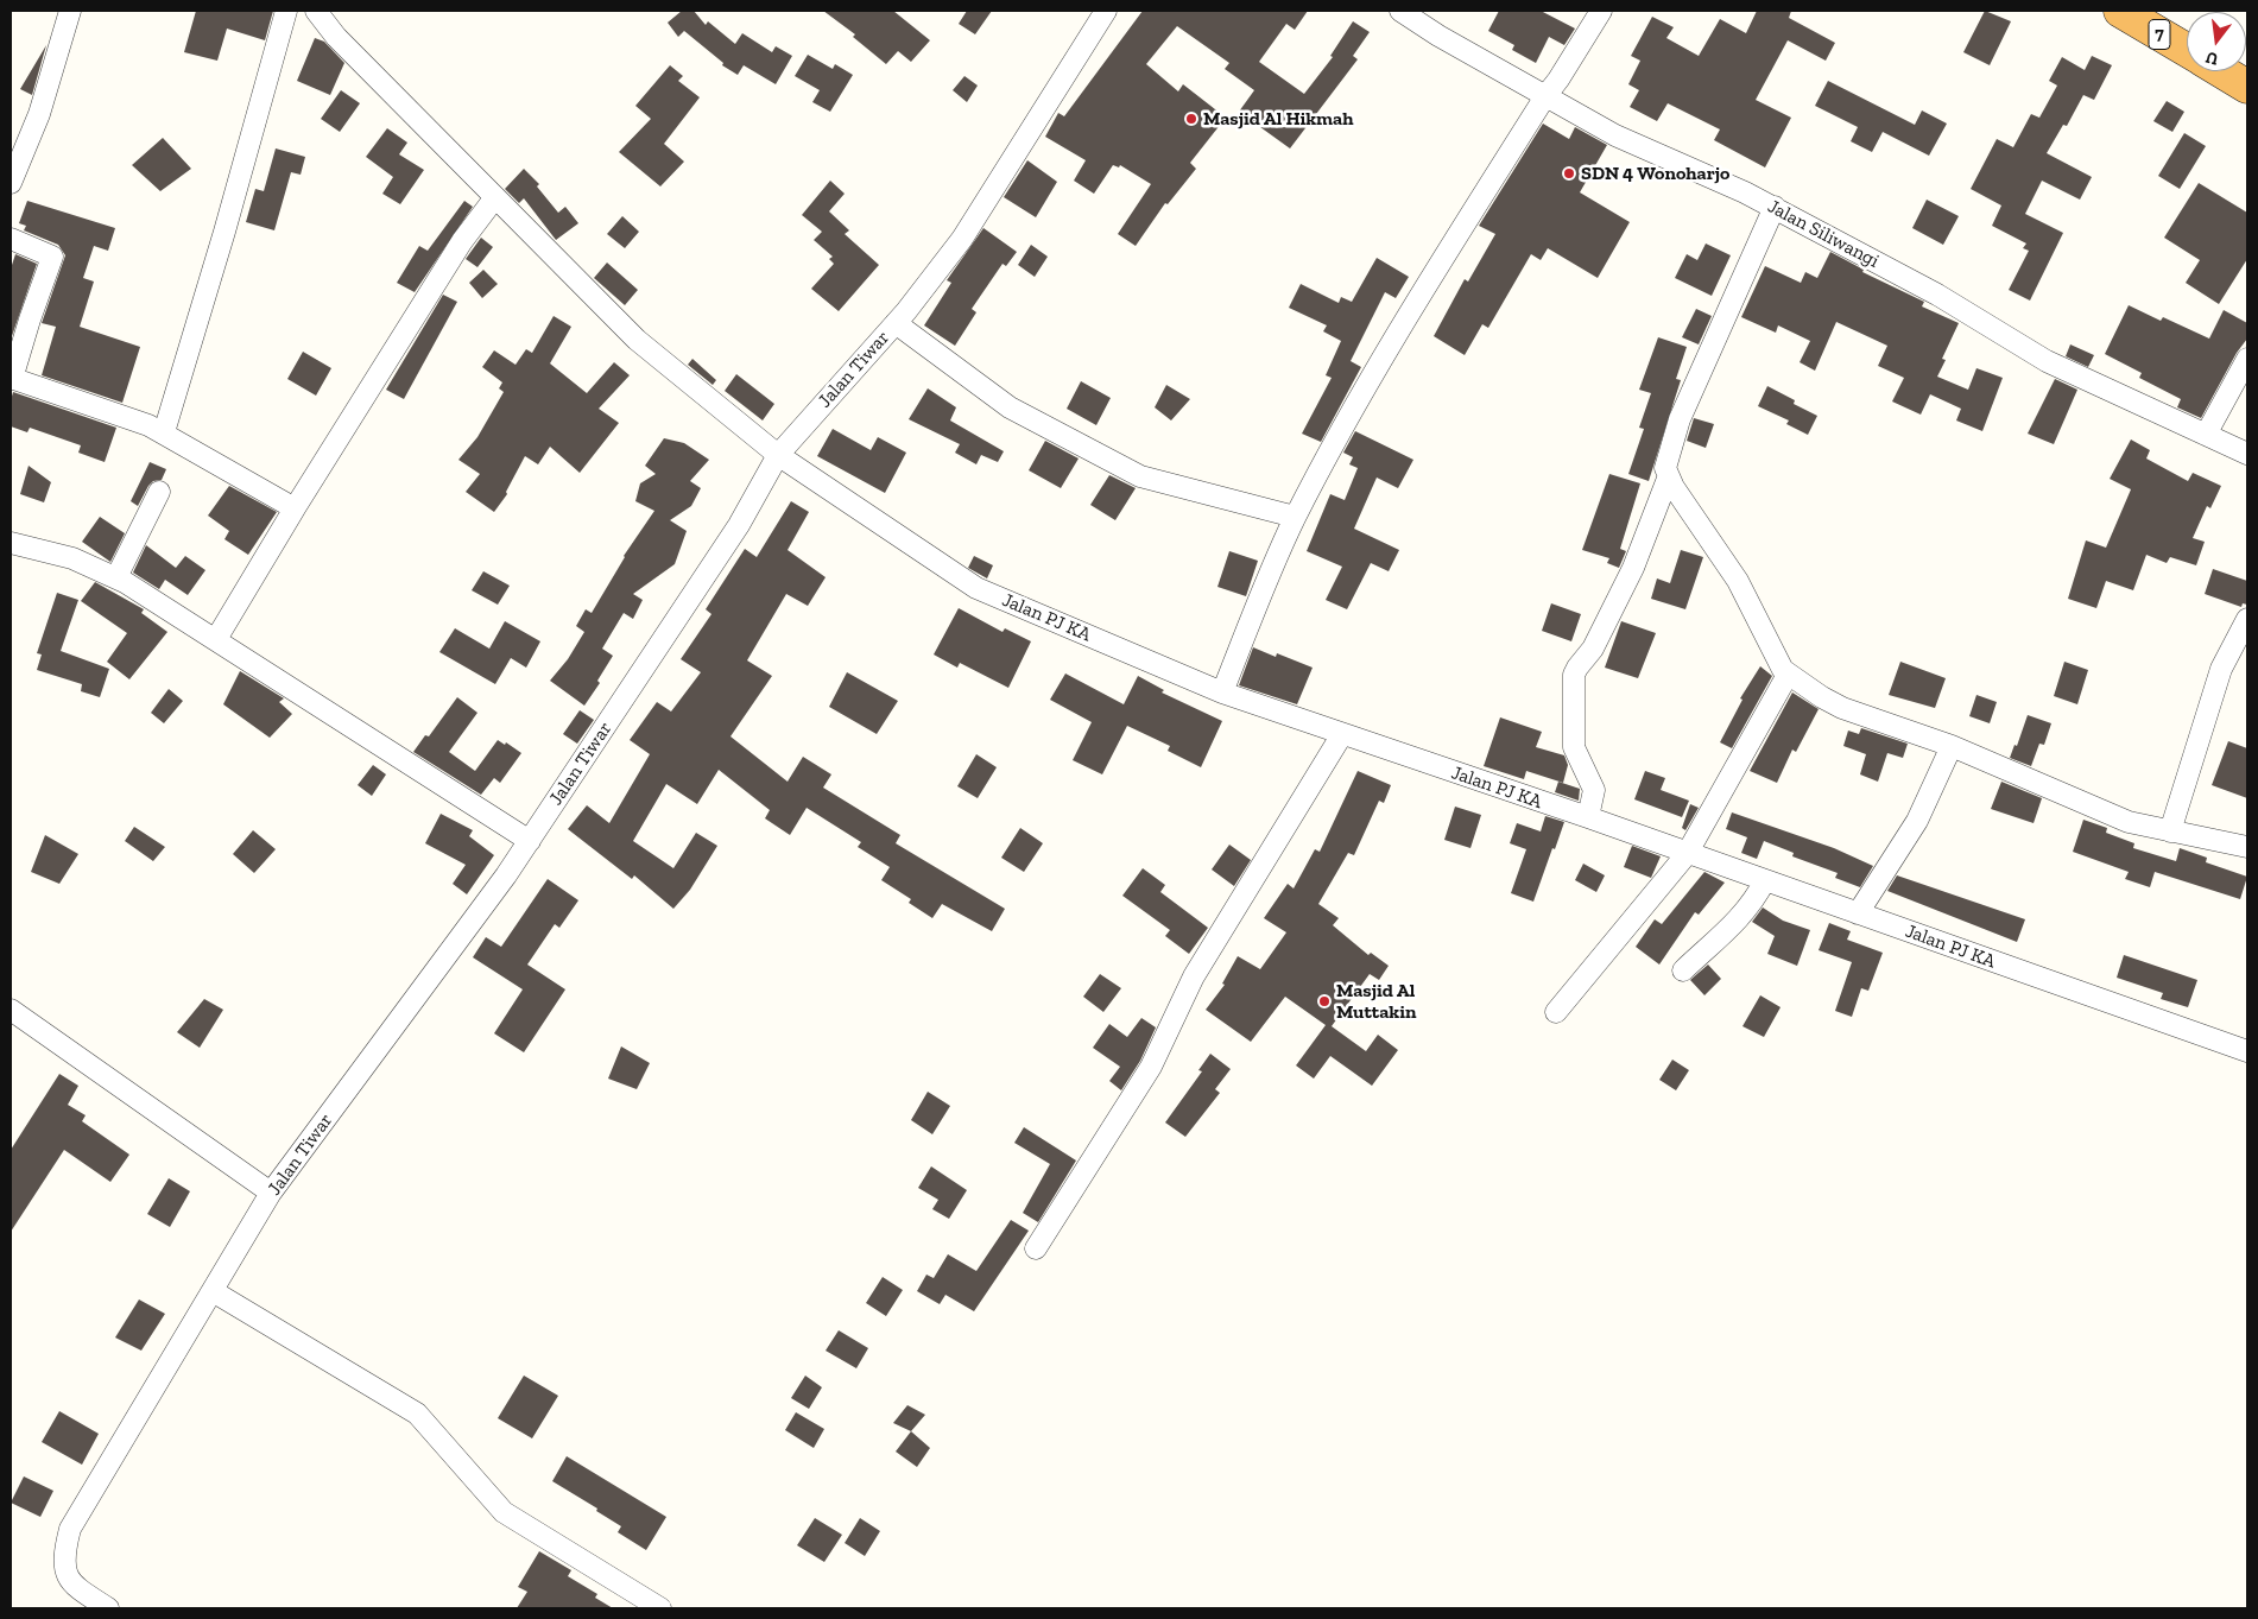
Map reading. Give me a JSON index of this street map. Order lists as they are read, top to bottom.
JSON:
{
  "streets": {
    "highway": ["7"],
    "street": ["Jalan Siliwangi", "Jalan Tiwar", "Jalan PJ KA"]
  },
  "crossings": [
    ["Jalan Tiwar", "Jalan PJ KA"]
  ],
  "places": ["Masjid Al Hikmah", "SDN 4 Wonoharjo", "Masjid Al Muttakin"],
  "north": "bottom"
}
